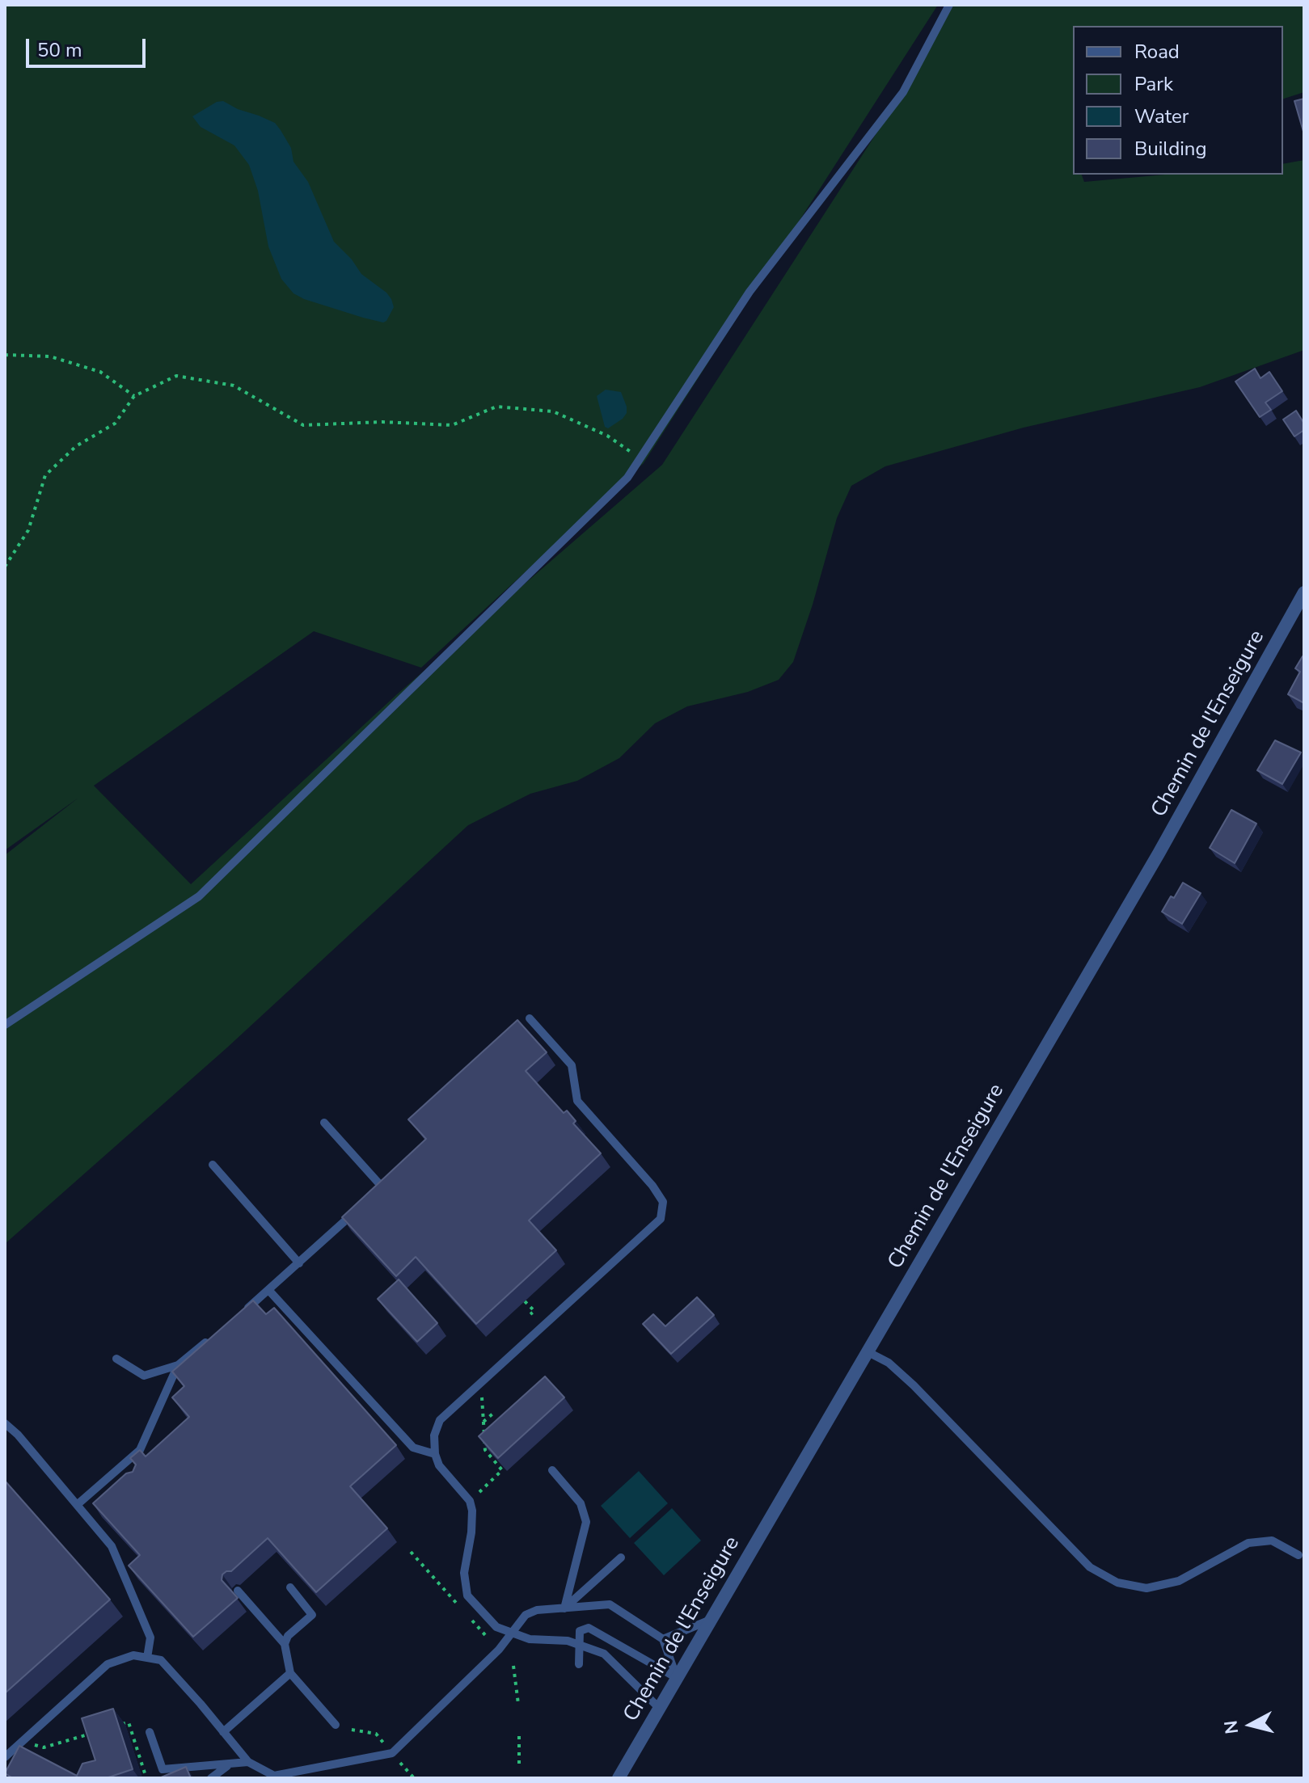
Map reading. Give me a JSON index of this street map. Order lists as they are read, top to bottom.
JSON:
{
  "streets": {
    "street": ["Chemin de l'Enseigure"]
  },
  "legend": [
    "Road",
    "Park",
    "Water",
    "Building"
  ],
  "scale_bar": "50 m",
  "north": "left"
}
